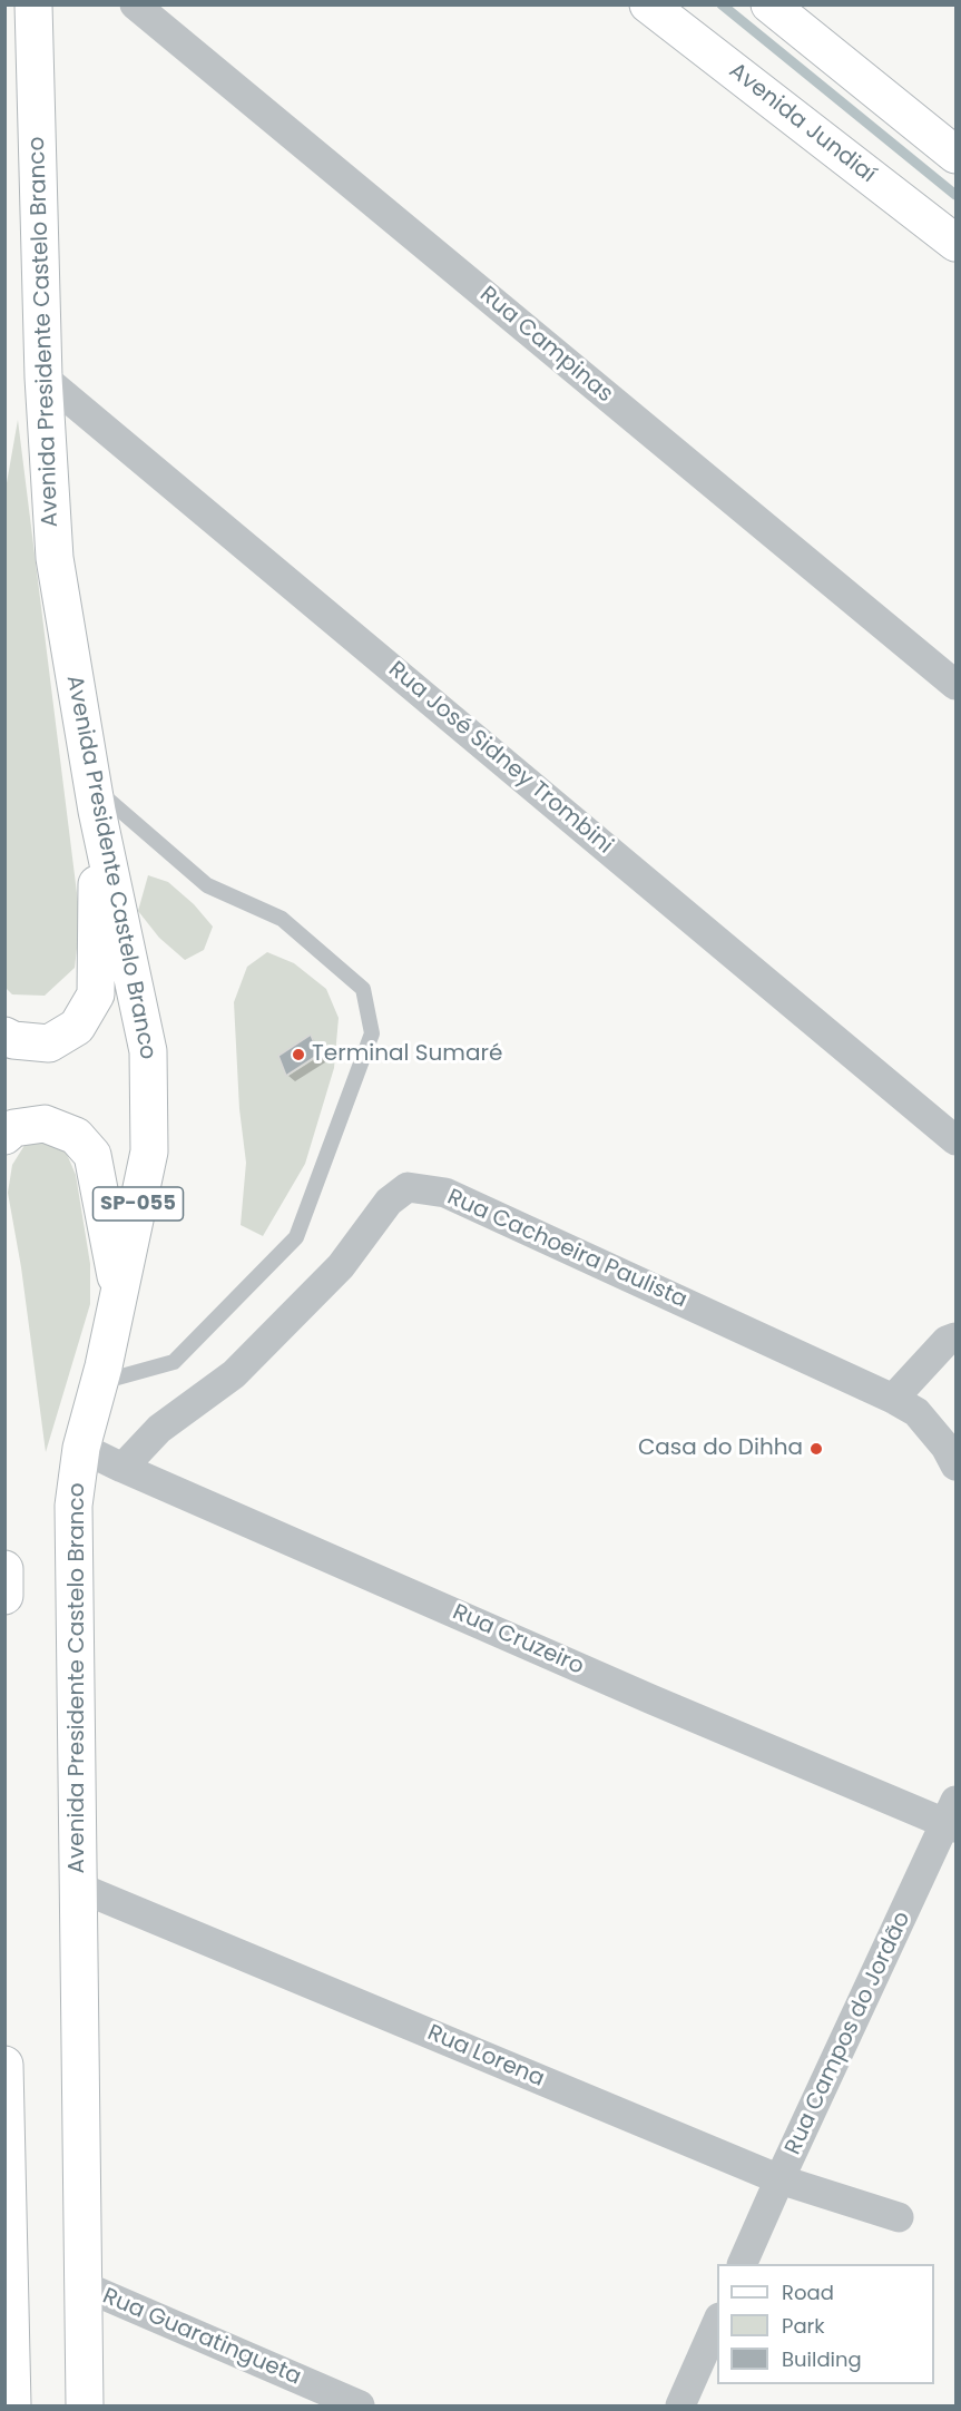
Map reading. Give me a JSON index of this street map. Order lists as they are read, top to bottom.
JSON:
{
  "streets": {
    "main road": ["Avenida Jundiaí", "Avenida Presidente Castelo Branco", "SP-055"],
    "street": [
      "Rua Campinas",
      "Rua José Sidney Trombini",
      "Rua Cachoeira Paulista",
      "Rua Cruzeiro",
      "Rua Campos do Jordão",
      "Rua Lorena",
      "Rua Guaratingueta"
    ]
  },
  "crossings": [
    ["Avenida Presidente Castelo Branco", "Rua José Sidney Trombini"],
    ["Avenida Presidente Castelo Branco", "SP-055"],
    ["Avenida Presidente Castelo Branco", "Rua Cruzeiro"],
    ["Avenida Presidente Castelo Branco", "Rua Lorena"],
    ["Avenida Presidente Castelo Branco", "Rua Guaratingueta"],
    ["Rua Cachoeira Paulista", "Rua Cruzeiro"],
    ["Rua Cruzeiro", "Rua Campos do Jordão"],
    ["Rua Campos do Jordão", "Rua Lorena"]
  ],
  "places": ["Terminal Sumaré", "Casa do Dihha"],
  "legend": ["Road", "Park", "Building"]
}
